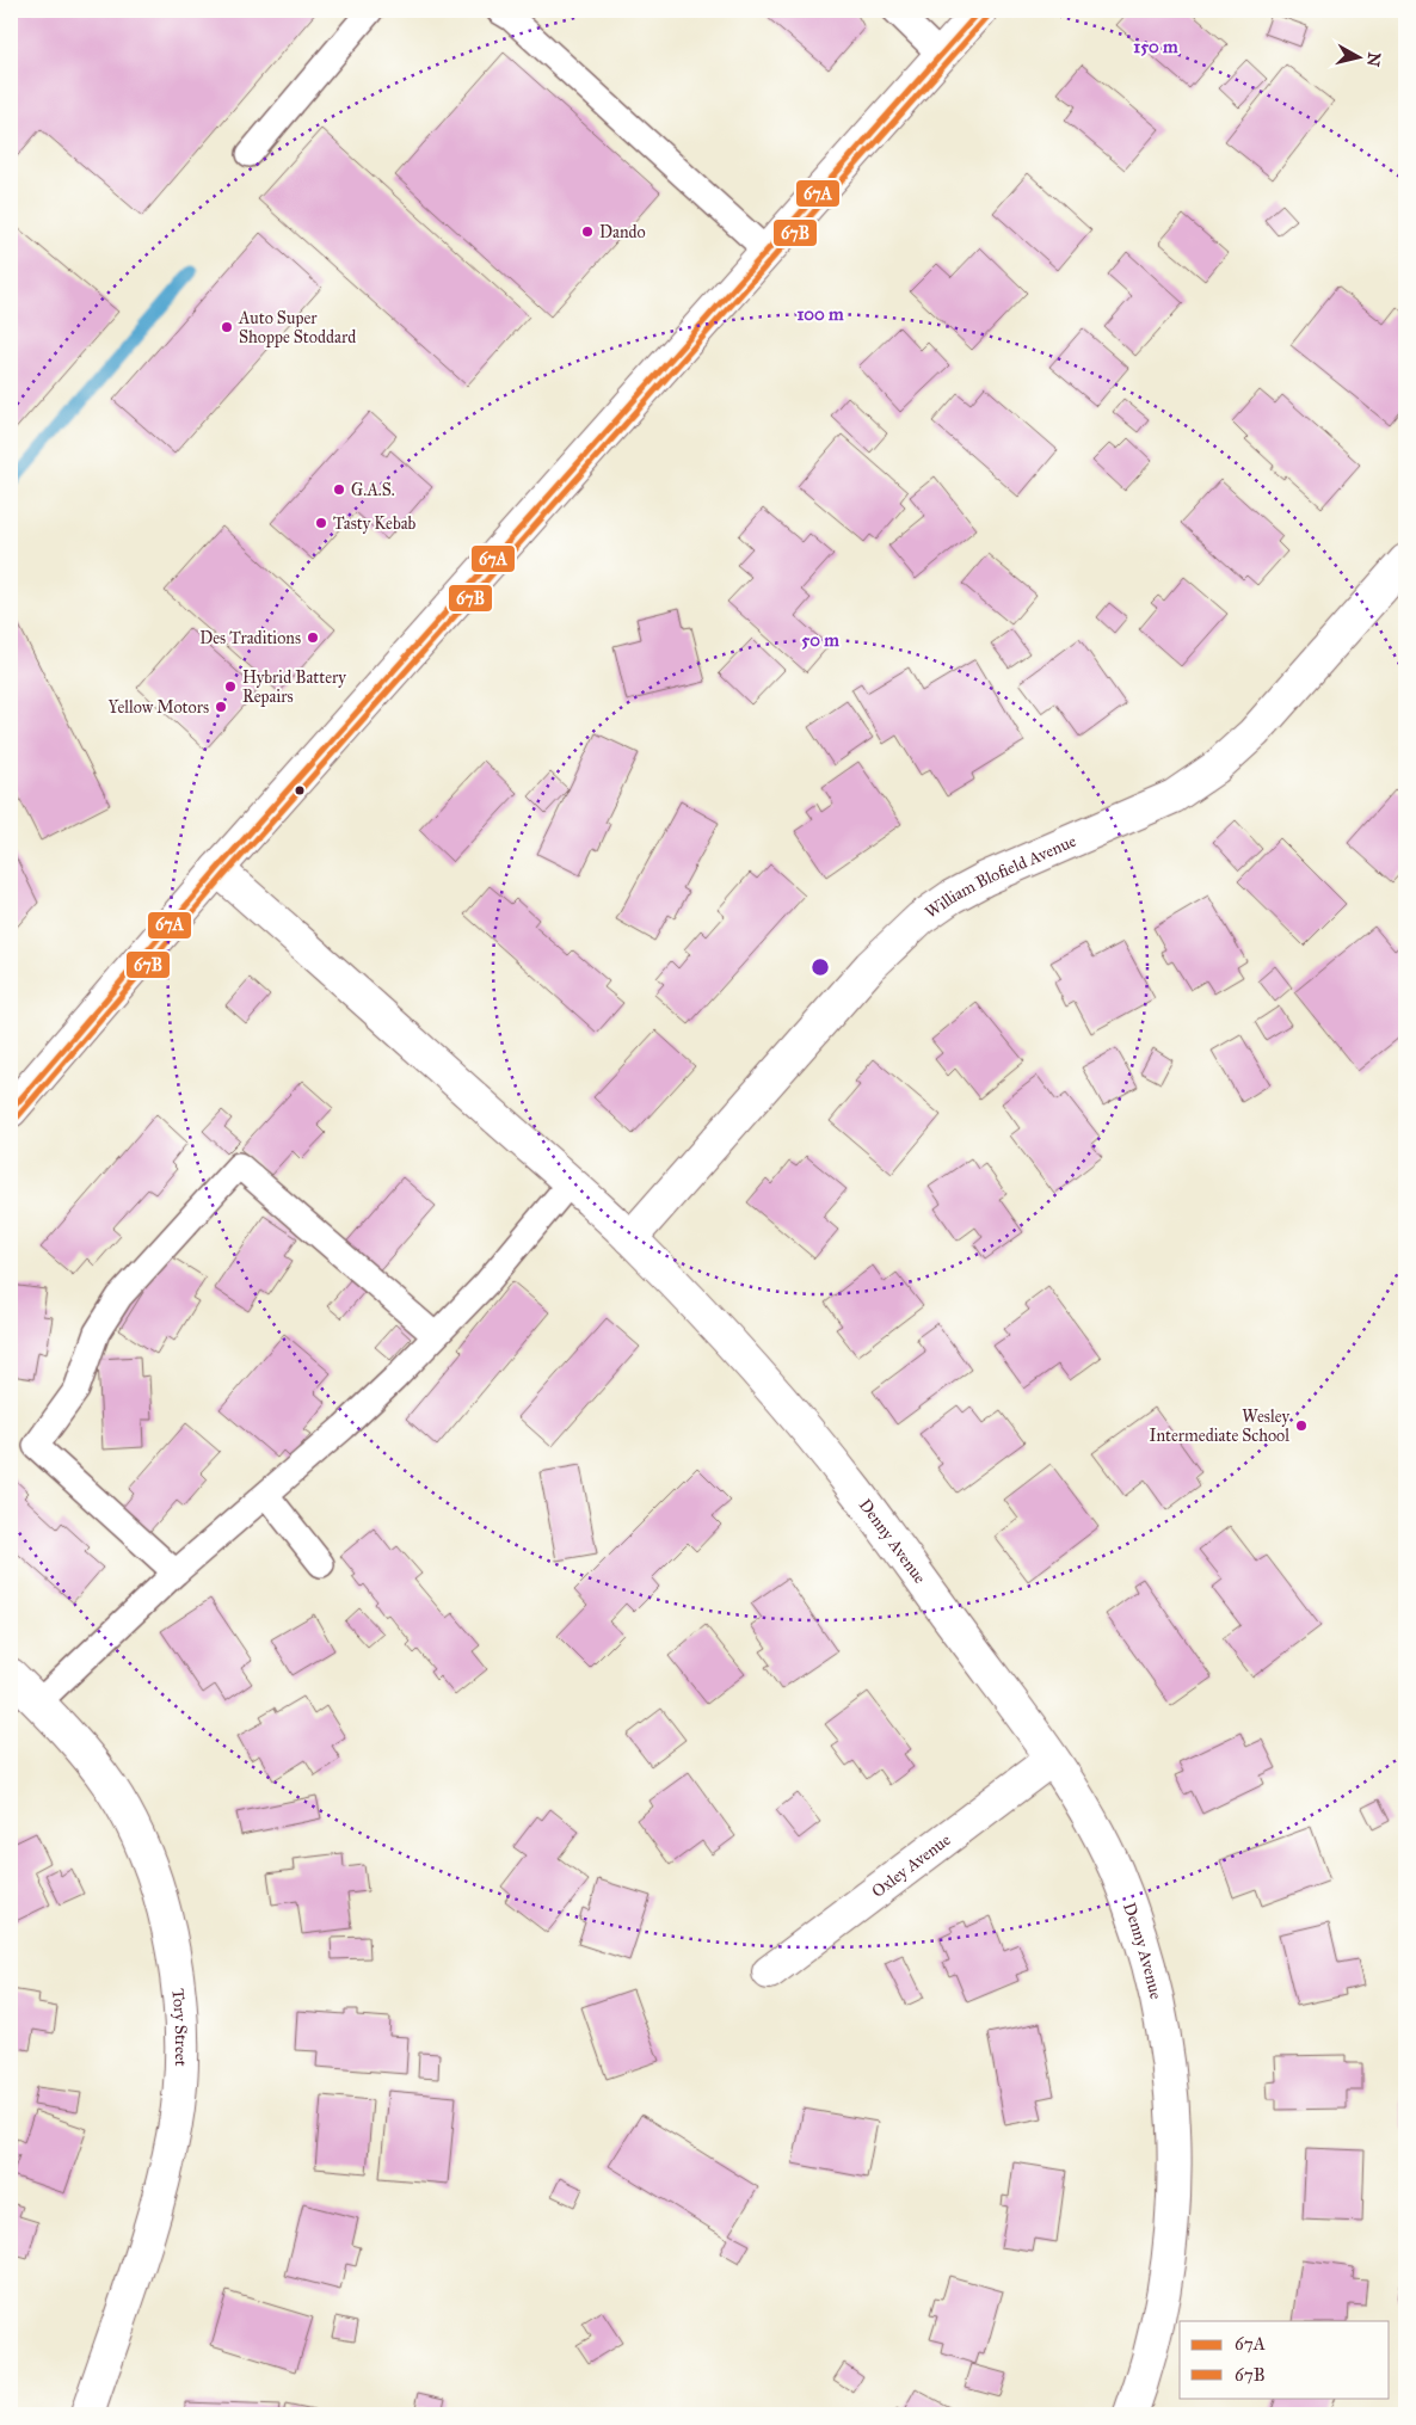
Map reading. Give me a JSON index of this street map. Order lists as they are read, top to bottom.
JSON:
{
  "streets": {
    "street": [
      "William Blofield Avenue",
      "Denny Avenue",
      "Oxley Avenue",
      "Tory Street"
    ]
  },
  "crossings": [
    ["William Blofield Avenue", "Denny Avenue"],
    ["Denny Avenue", "Oxley Avenue"]
  ],
  "places": [
    "Dando",
    "Auto Super Shoppe Stoddard",
    "G.A.S.",
    "Tasty Kebab",
    "Des Traditions",
    "Hybrid Battery Repairs",
    "Yellow Motors",
    "Wesley Intermediate School"
  ],
  "lines": ["transit line 67A", "transit line 67B"],
  "legend": ["67A", "67B"],
  "north": "right",
  "rings": ["150 m", "100 m", "50 m"]
}
